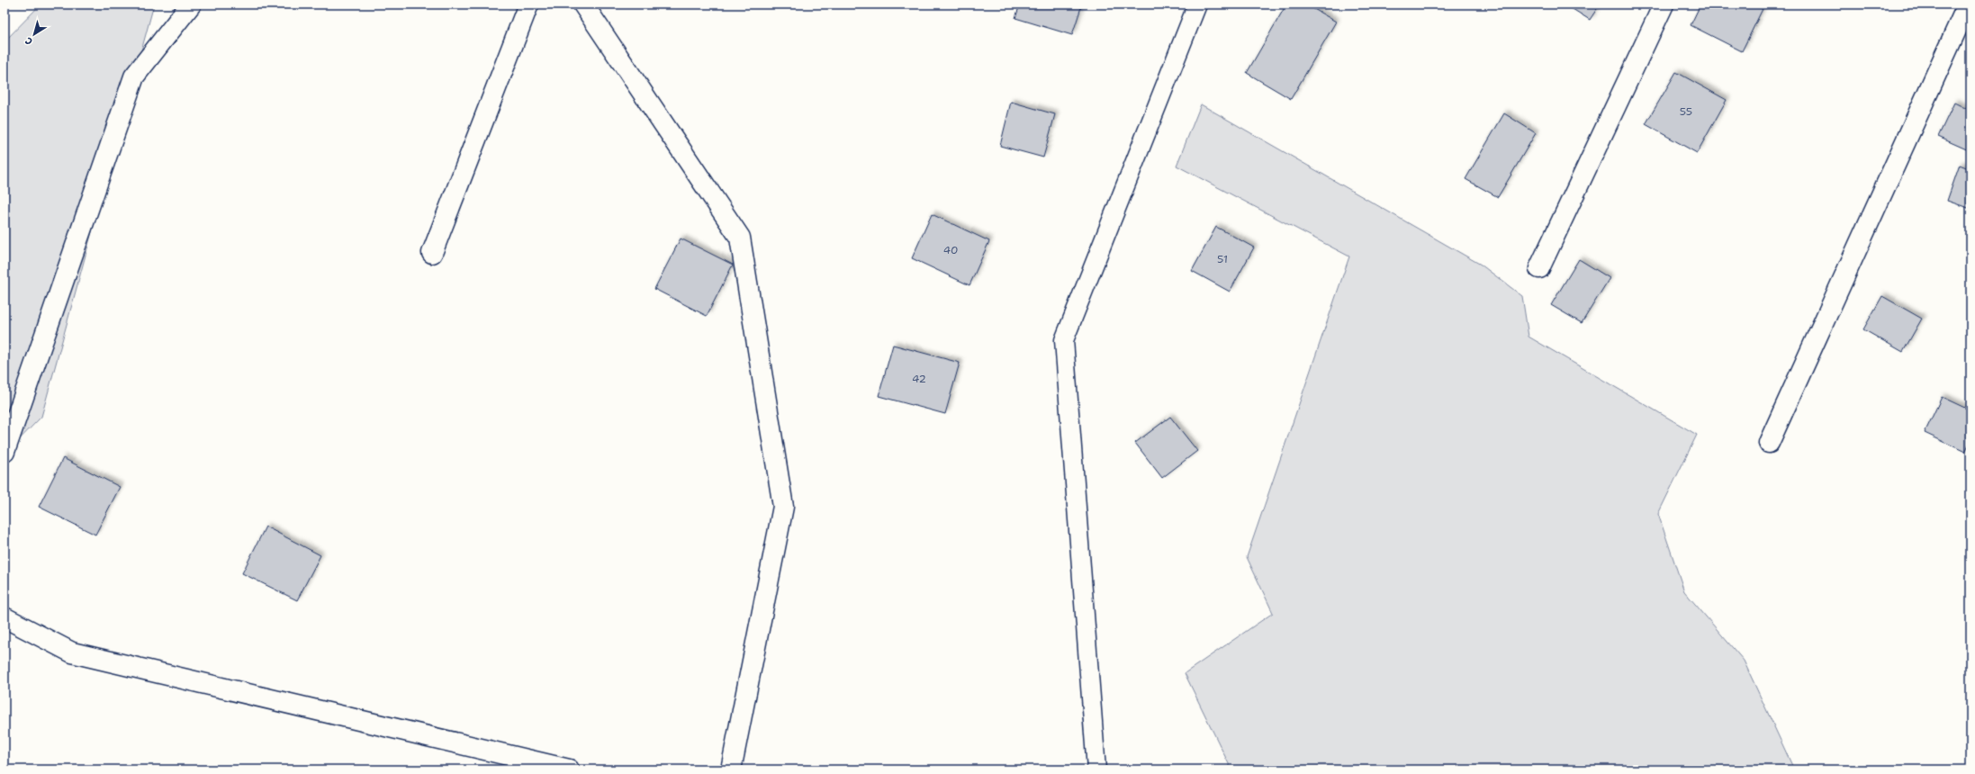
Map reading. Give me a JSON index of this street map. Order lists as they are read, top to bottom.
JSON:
{
  "house_numbers": [
    "55",
    "40",
    "51",
    "42"
  ],
  "north": "bottom left"
}
